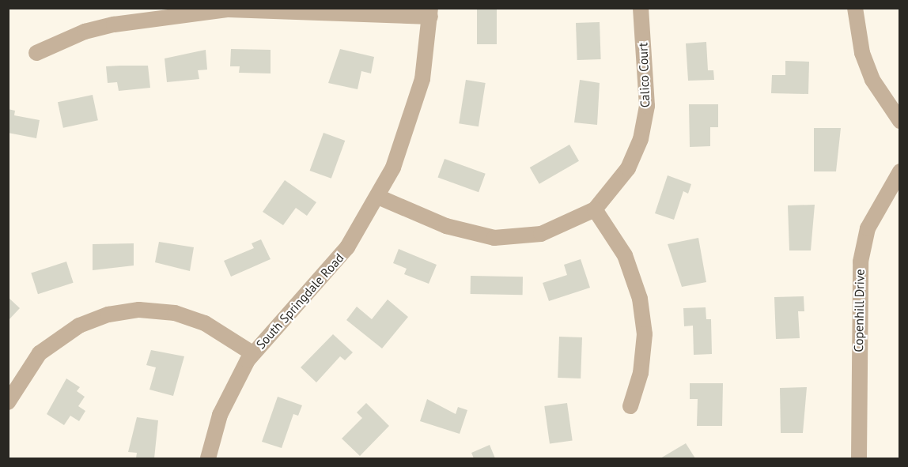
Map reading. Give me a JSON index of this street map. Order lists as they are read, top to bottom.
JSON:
{
  "streets": {
    "street": ["Calico Court", "South Springdale Road", "Copenhill Drive"]
  },
  "crossings": [
    ["Calico Court", "South Springdale Road"]
  ]
}
